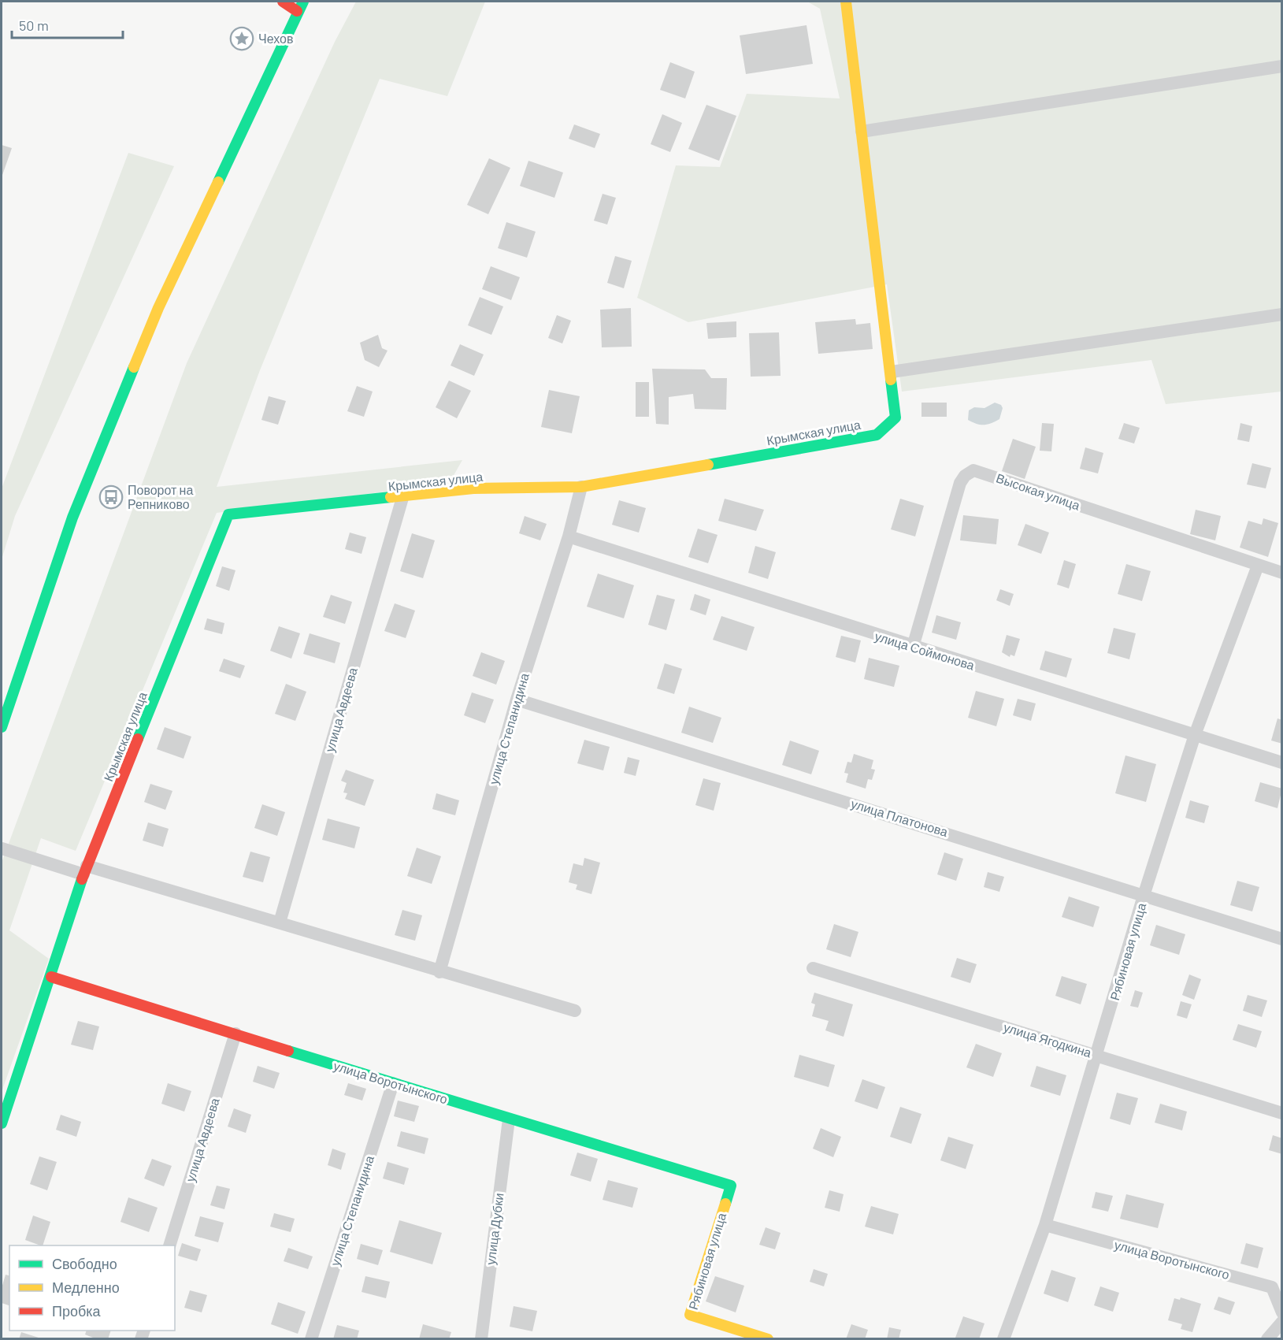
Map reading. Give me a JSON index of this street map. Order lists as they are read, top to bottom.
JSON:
{
  "streets": {
    "street": [
      "Крымская улица",
      "Высокая улица",
      "улица Соймонова",
      "улица Авдеева",
      "улица Степанидина",
      "улица Платонова",
      "Рябиновая улица",
      "улица Ягодкина",
      "улица Воротынского",
      "улица Дубки"
    ]
  },
  "crossings": [
    ["Крымская улица", "улица Авдеева"],
    ["Крымская улица", "улица Степанидина"],
    ["Крымская улица", "улица Воротынского"],
    ["Высокая улица", "улица Соймонова"],
    ["Высокая улица", "Рябиновая улица"],
    ["улица Соймонова", "улица Степанидина"],
    ["улица Соймонова", "Рябиновая улица"],
    ["улица Авдеева", "улица Воротынского"],
    ["улица Степанидина", "улица Платонова"],
    ["улица Степанидина", "улица Воротынского"],
    ["улица Платонова", "Рябиновая улица"],
    ["Рябиновая улица", "улица Ягодкина"],
    ["Рябиновая улица", "улица Воротынского"],
    ["улица Воротынского", "улица Дубки"]
  ],
  "places": {
    "place": ["Чехов"],
    "bus stop": ["Поворот на Репниково"]
  },
  "legend": ["Свободно", "Медленно", "Пробка"],
  "scale_bar": "50 m"
}
